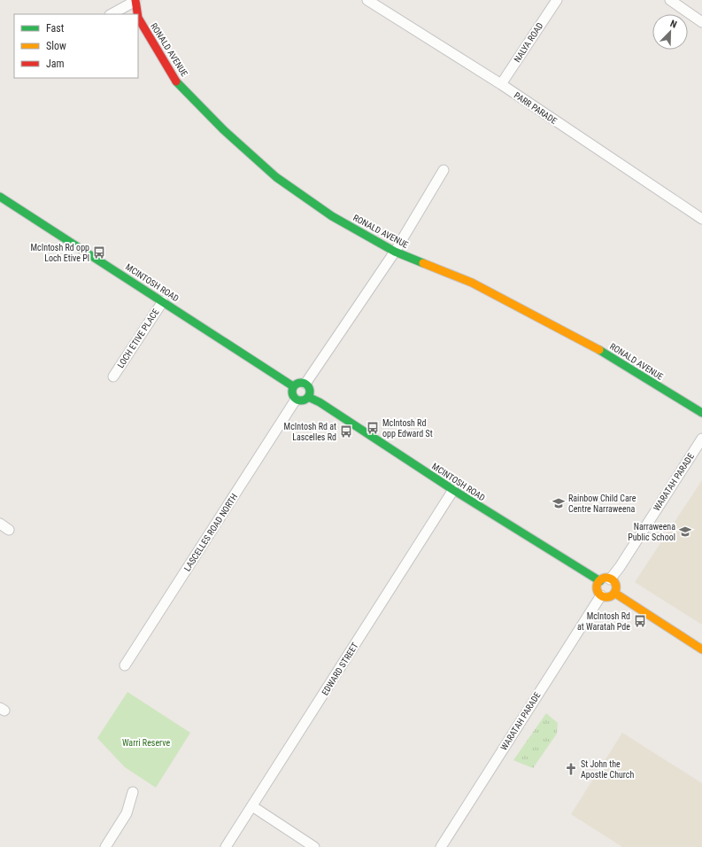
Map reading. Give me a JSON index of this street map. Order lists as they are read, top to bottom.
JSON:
{
  "streets": {
    "street": [
      "NALYA ROAD",
      "RONALD AVENUE",
      "PARR PARADE",
      "MCINTOSH ROAD",
      "LOCH ETIVE PLACE",
      "WARATAH PARADE",
      "LASCELLES ROAD NORTH",
      "EDWARD STREET"
    ]
  },
  "crossings": [
    ["NALYA ROAD", "PARR PARADE"],
    ["MCINTOSH ROAD", "LOCH ETIVE PLACE"],
    ["MCINTOSH ROAD", "WARATAH PARADE"],
    ["MCINTOSH ROAD", "LASCELLES ROAD NORTH"],
    ["MCINTOSH ROAD", "EDWARD STREET"]
  ],
  "parks": ["Warri Reserve"],
  "places": {
    "bus stop": [
      "McIntosh Rd opp Loch Etive Pl",
      "McIntosh Rd opp Edward St",
      "McIntosh Rd at Lascelles Rd",
      "McIntosh Rd at Waratah Pde"
    ],
    "school or university": ["Rainbow Child Care Centre Narraweena", "Narraweena Public School"],
    "church": ["St John the Apostle Church"]
  },
  "legend": ["Fast", "Slow", "Jam"],
  "north": "top right"
}
